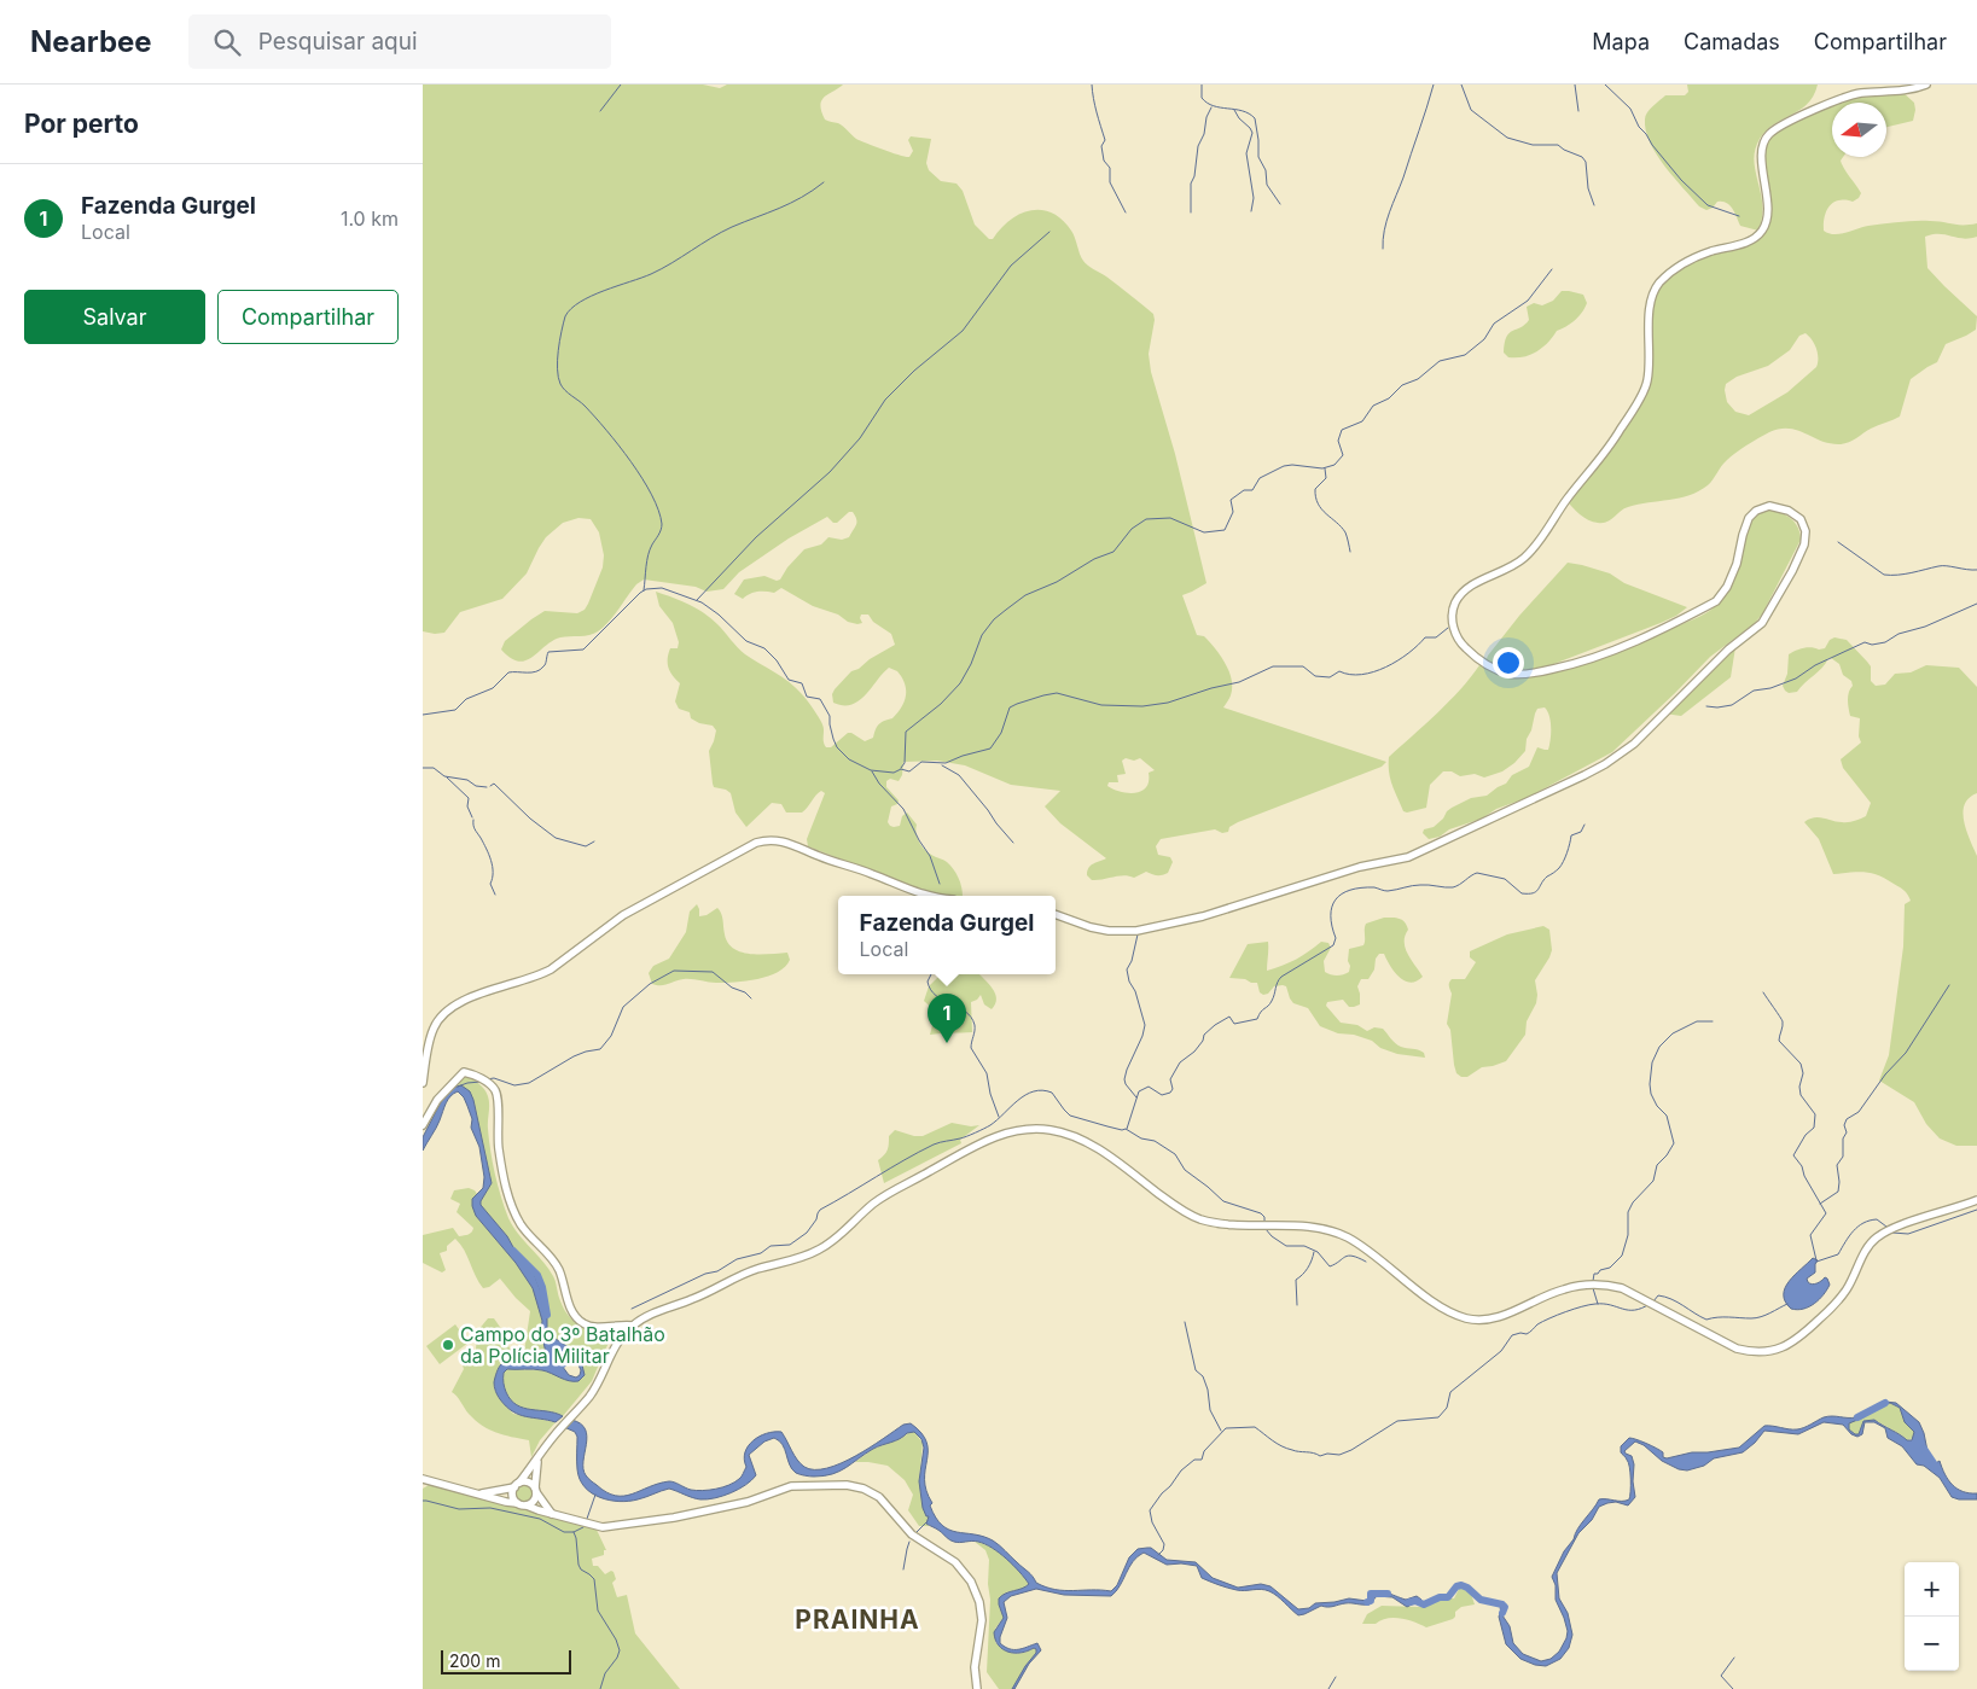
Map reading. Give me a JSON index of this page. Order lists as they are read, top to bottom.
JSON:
{
  "districts": ["PRAINHA"],
  "places": ["Campo do 3º Batalhão da Polícia Militar"],
  "scale_bar": "200 m",
  "north": "left",
  "page": {
    "header": "Nearbee",
    "search": "Pesquisar aqui",
    "nav": ["Mapa", "Camadas", "Compartilhar"],
    "heading": "Por perto",
    "list": [
      {
        "mark": "1",
        "name": "Fazenda Gurgel",
        "note": "Local",
        "value": "1.0 km"
      }
    ],
    "buttons": ["Salvar", "Compartilhar"],
    "popup": ["Fazenda Gurgel", "Local"],
    "pins": "1",
    "map_buttons": ["+", "−"],
    "scale": "200 m"
  }
}
